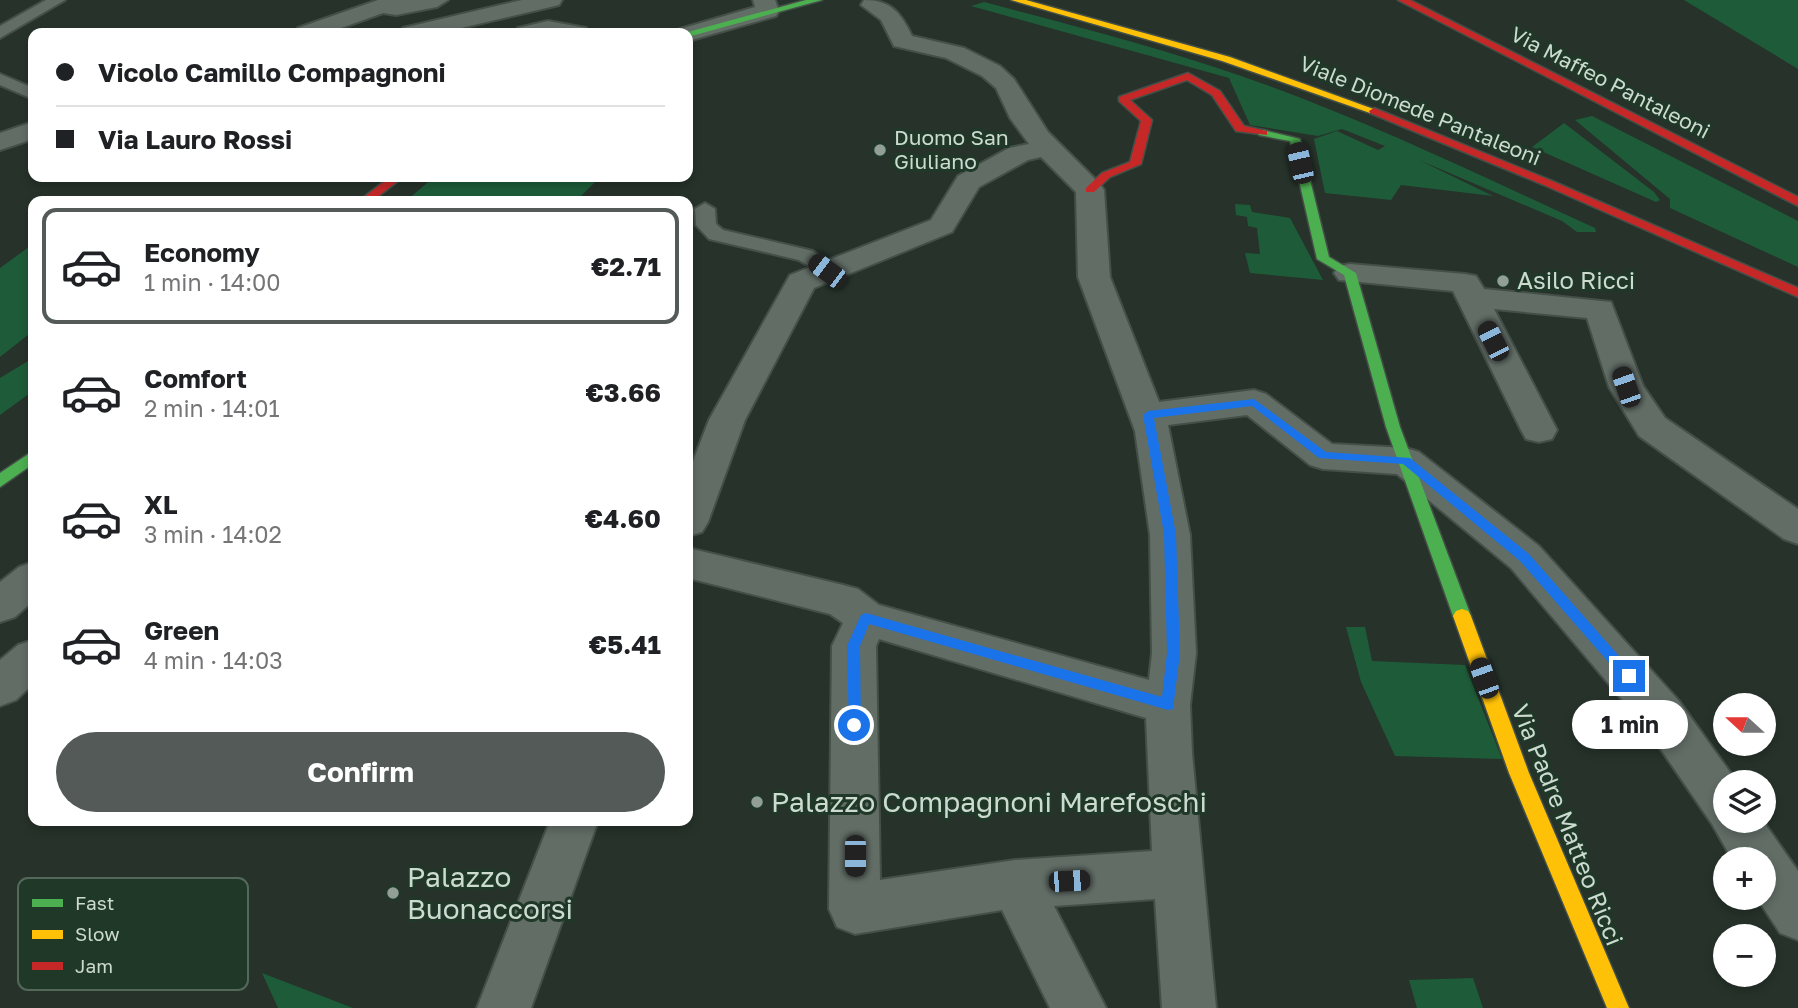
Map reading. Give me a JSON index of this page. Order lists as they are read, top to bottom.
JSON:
{
  "streets": {
    "main road": ["Via Maffeo Pantaleoni", "Viale Diomede Pantaleoni", "Via Padre Matteo Ricci"]
  },
  "places": [
    "Duomo San Giuliano",
    "Asilo Ricci",
    "Palazzo Compagnoni Marefoschi",
    "Palazzo Buonaccorsi"
  ],
  "legend": ["Fast", "Slow", "Jam"],
  "north": "left",
  "page": {
    "banner": ["Vicolo Camillo Compagnoni", "Via Lauro Rossi"],
    "list": [
      {
        "name": "Economy",
        "note": "1 min · 14:00",
        "value": "€2.71"
      },
      {
        "name": "Comfort",
        "note": "2 min · 14:01",
        "value": "€3.66"
      },
      {
        "name": "XL",
        "note": "3 min · 14:02",
        "value": "€4.60"
      },
      {
        "name": "Green",
        "note": "4 min · 14:03",
        "value": "€5.41"
      }
    ],
    "map_buttons": ["+", "−"],
    "bubble": "1 min",
    "buttons": "Confirm"
  }
}
